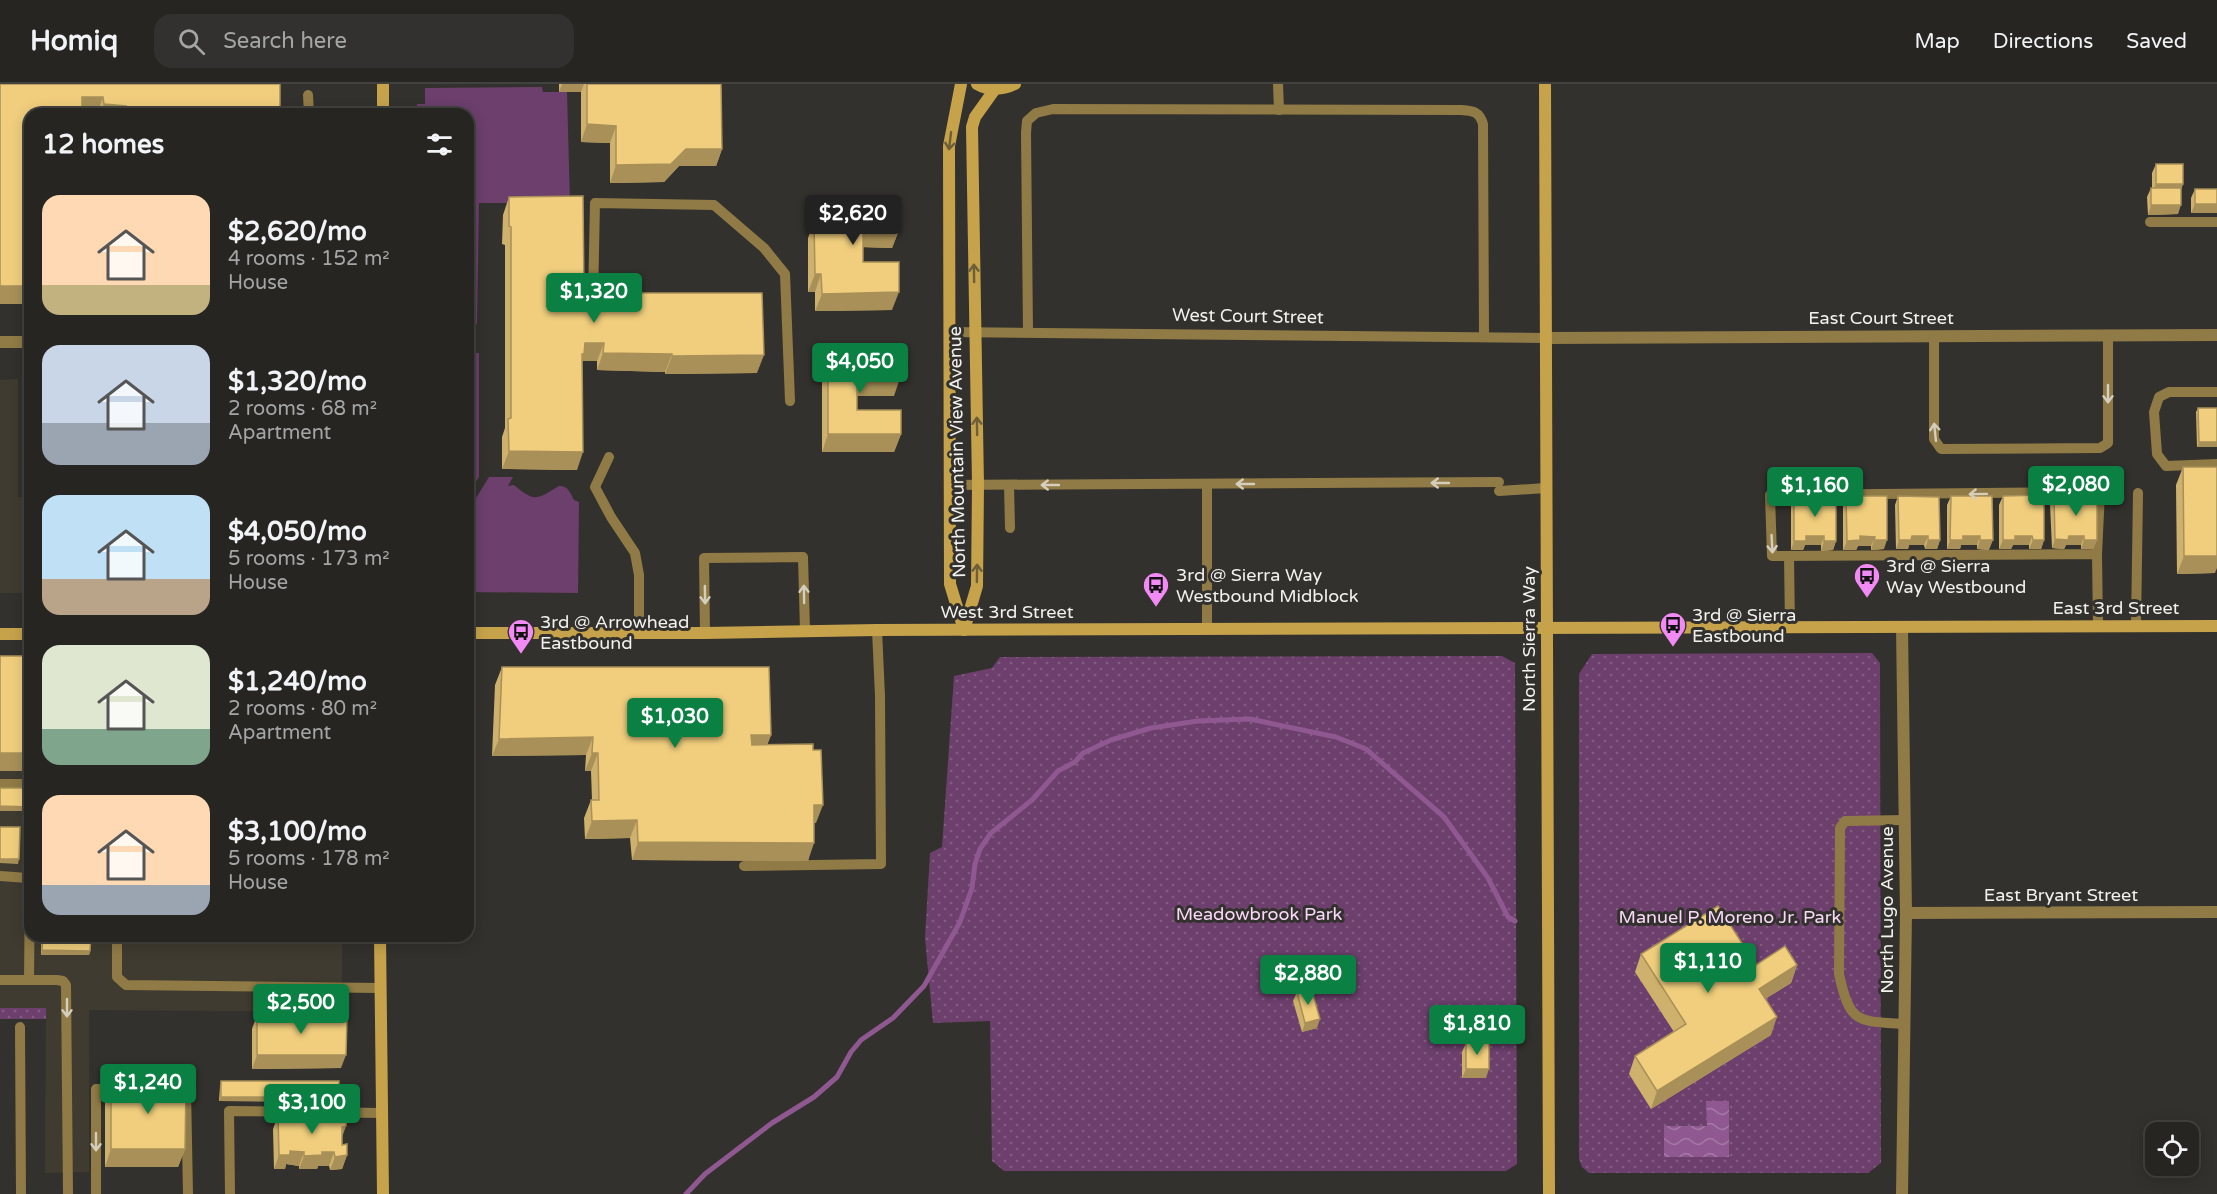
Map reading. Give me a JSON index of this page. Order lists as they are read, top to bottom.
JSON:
{
  "streets": {
    "street": [
      "East Court Street",
      "North Mountain View Avenue",
      "East 3rd Street",
      "West 3rd Street",
      "North Sierra Way",
      "East Bryant Street",
      "North Lugo Avenue"
    ],
    "lane": ["West Court Street"]
  },
  "crossings": [
    ["West Court Street", "East Court Street"],
    ["West Court Street", "North Mountain View Avenue"],
    ["West Court Street", "North Sierra Way"],
    ["East Court Street", "North Sierra Way"],
    ["North Mountain View Avenue", "West 3rd Street"],
    ["East 3rd Street", "West 3rd Street"],
    ["East 3rd Street", "North Sierra Way"],
    ["East 3rd Street", "North Lugo Avenue"],
    ["West 3rd Street", "North Sierra Way"],
    ["East Bryant Street", "North Lugo Avenue"]
  ],
  "parks": ["Meadowbrook Park", "Manuel P. Moreno Jr. Park"],
  "places": {
    "bus stop": [
      "3rd @ Sierra Way Westbound",
      "3rd @ Sierra Way Westbound Midblock",
      "3rd @ Sierra Eastbound",
      "3rd @ Arrowhead Eastbound"
    ]
  },
  "page": {
    "header": "Homiq",
    "search": "Search here",
    "nav": ["Map", "Directions", "Saved"],
    "heading": "12 homes",
    "list": [
      {
        "name": "$2,620/mo",
        "note": "4 rooms · 152 m² · House"
      },
      {
        "name": "$1,320/mo",
        "note": "2 rooms · 68 m² · Apartment"
      },
      {
        "name": "$4,050/mo",
        "note": "5 rooms · 173 m² · House"
      },
      {
        "name": "$1,240/mo",
        "note": "2 rooms · 80 m² · Apartment"
      },
      {
        "name": "$3,100/mo",
        "note": "5 rooms · 178 m² · House"
      }
    ],
    "price": [
      "$2,620",
      "$1,320",
      "$4,050",
      "$2,080",
      "$1,160",
      "$1,030",
      "$1,110",
      "$2,880",
      "$2,500",
      "$1,810",
      "$1,240",
      "$3,100"
    ]
  }
}
